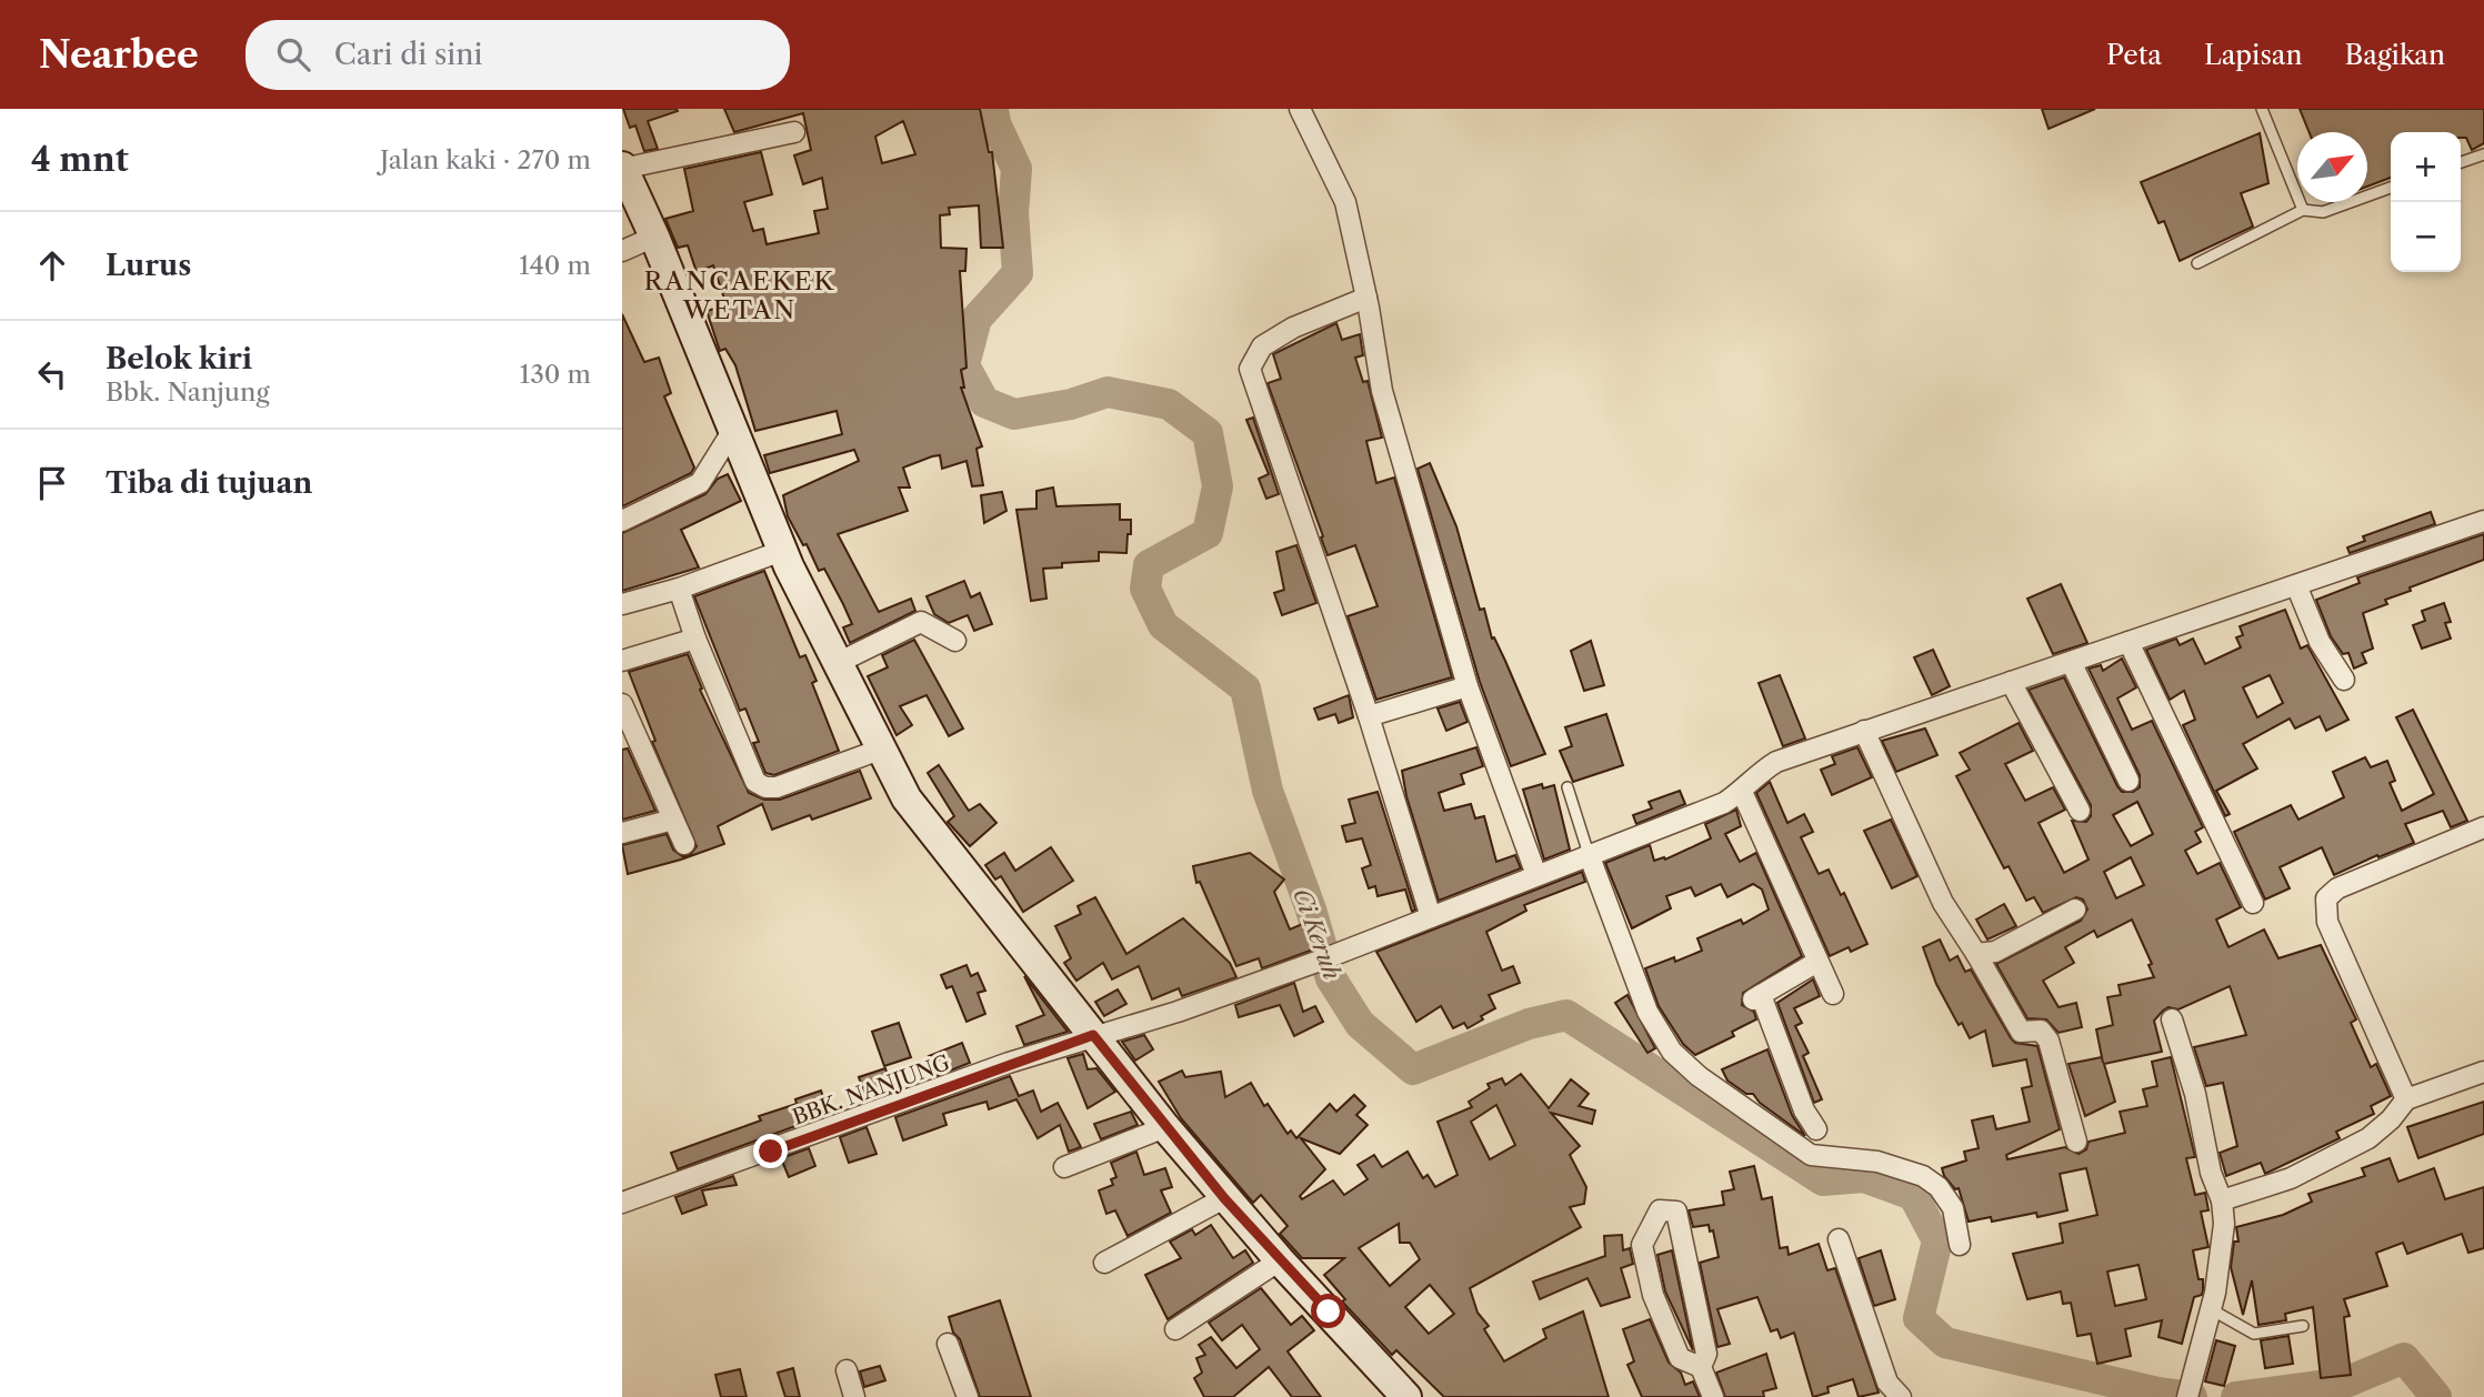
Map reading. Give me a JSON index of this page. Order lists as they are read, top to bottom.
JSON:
{
  "streets": {
    "street": ["BBK. NANJUNG"]
  },
  "districts": ["RANCAEKEK WETAN"],
  "water": ["Ci Keruh"],
  "north": "top right",
  "page": {
    "header": "Nearbee",
    "search": "Cari di sini",
    "nav": ["Peta", "Lapisan", "Bagikan"],
    "heading": ["4 mnt", "Jalan kaki · 270 m"],
    "map_buttons": ["+", "−"],
    "list": [
      ["Lurus", "140 m"],
      ["Belok kiri", "Bbk. Nanjung", "130 m"],
      "Tiba di tujuan"
    ]
  }
}
